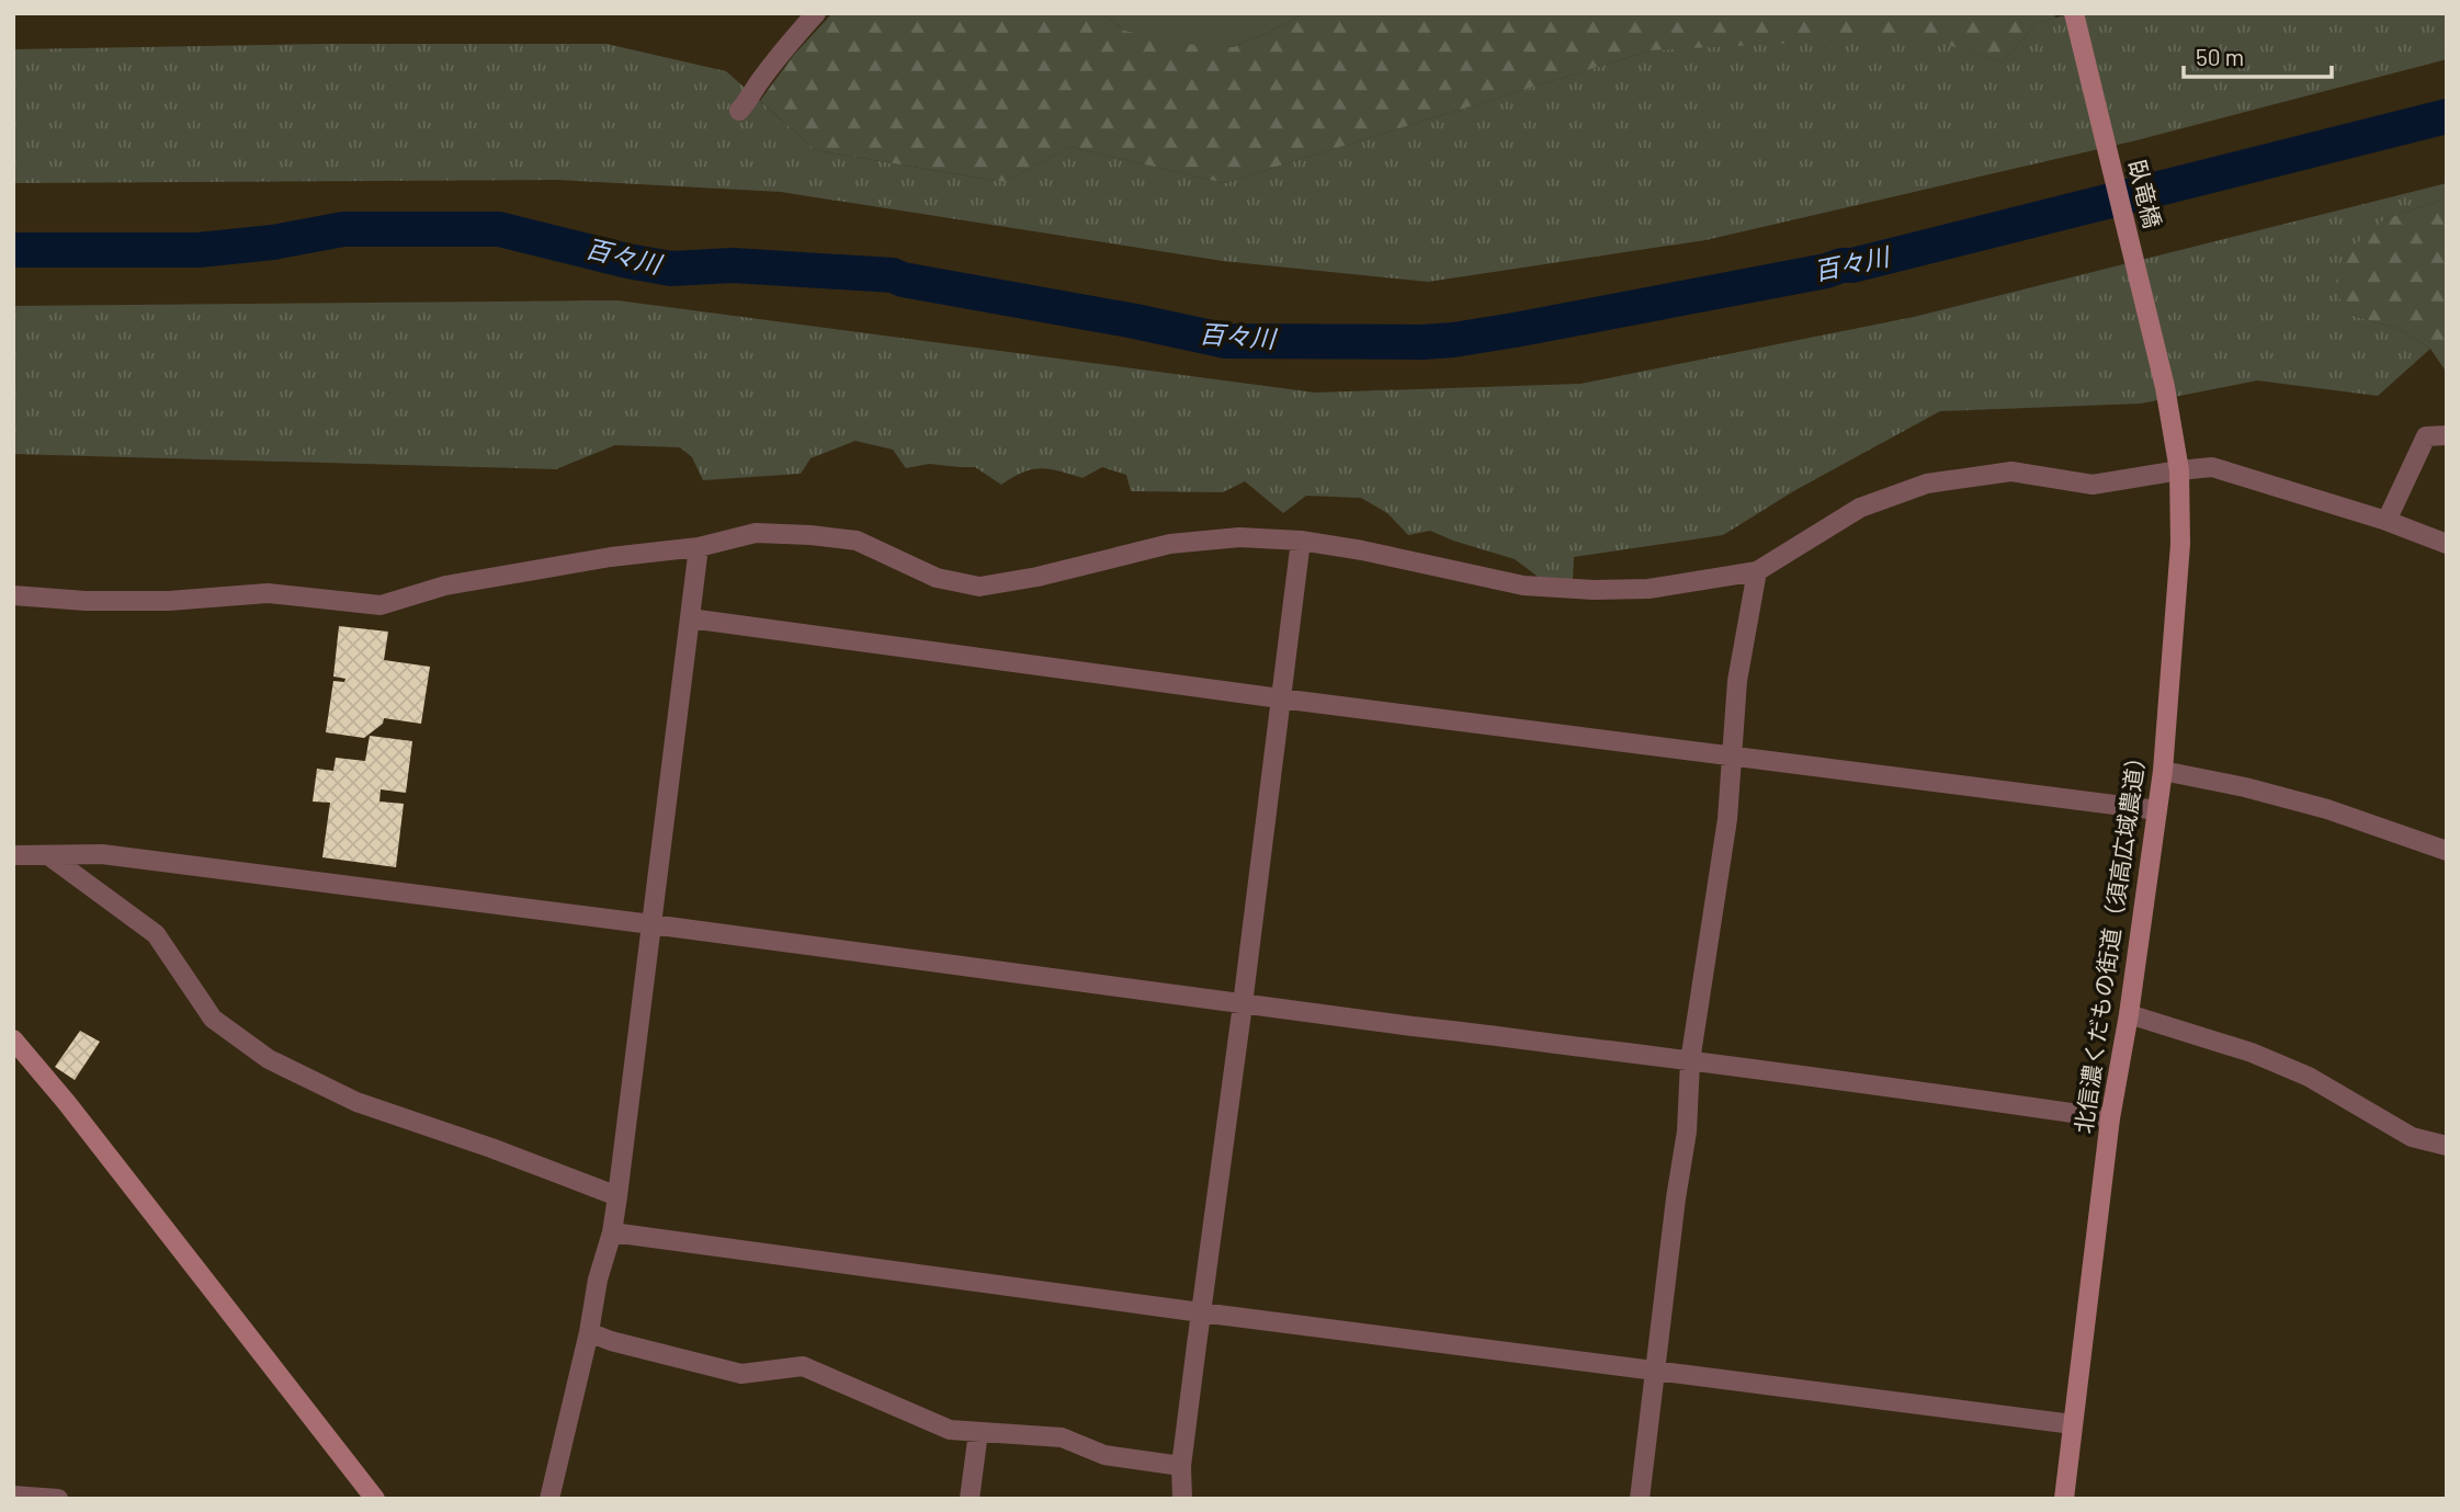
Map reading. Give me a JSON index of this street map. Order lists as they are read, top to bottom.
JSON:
{
  "streets": {
    "street": ["臥竜橋", "北信濃くだもの街道（須高広域農道）"]
  },
  "crossings": [
    ["臥竜橋", "北信濃くだもの街道（須高広域農道）"]
  ],
  "water": ["百々川"],
  "scale_bar": "50 m"
}
